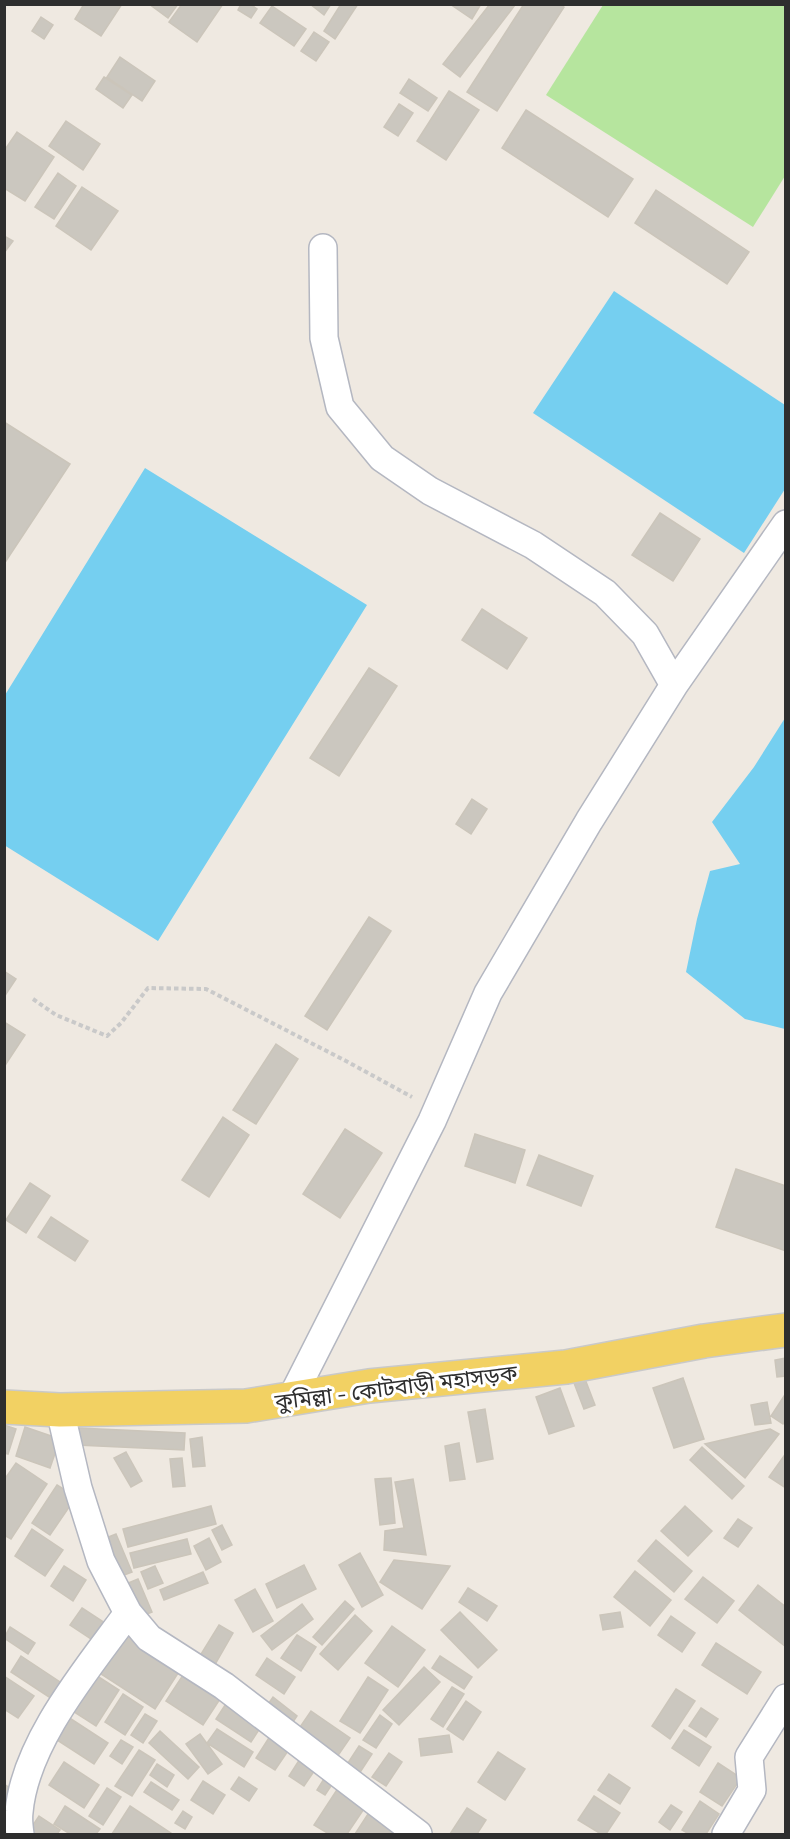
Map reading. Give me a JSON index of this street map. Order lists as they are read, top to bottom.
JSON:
{
  "streets": {
    "main road": ["কুমিল্লা - কোটবাড়ী মহাসড়ক"]
  }
}
